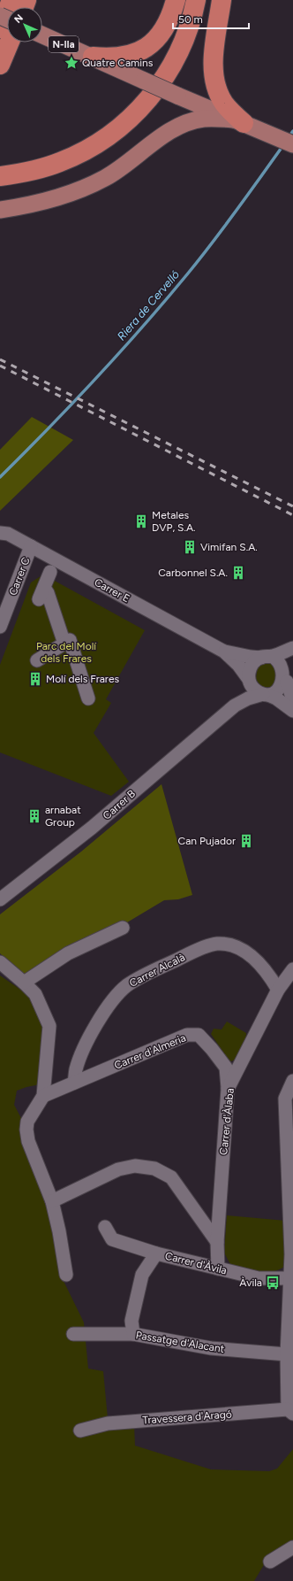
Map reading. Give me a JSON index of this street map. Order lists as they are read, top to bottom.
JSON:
{
  "streets": {
    "main road": ["N-IIa"],
    "street": [
      "Carrer C",
      "Carrer E",
      "Carrer B",
      "Carrer Alcalà",
      "Carrer d'Almeria",
      "Carrer d'Àlaba",
      "Carrer d'Àvila",
      "Passatge d'Alacant",
      "Travessera d'Aragó"
    ]
  },
  "crossings": [
    ["Carrer C", "Carrer E"],
    ["Carrer E", "Carrer B"],
    ["Carrer Alcalà", "Carrer d'Almeria"],
    ["Carrer Alcalà", "Carrer d'Àlaba"],
    ["Carrer d'Almeria", "Carrer d'Àlaba"],
    ["Carrer d'Àlaba", "Carrer d'Àvila"]
  ],
  "water": ["Riera de Cervelló"],
  "parks": ["Parc del Molí dels Frares"],
  "places": {
    "place": ["Quatre Camins"],
    "building": [
      "Metales DVP, S.A.",
      "Vimifan S.A.",
      "Carbonnel S.A.",
      "Molí dels Frares",
      "arnabat Group",
      "Can Pujador"
    ],
    "bus stop": ["Àvila"]
  },
  "scale_bar": "50 m",
  "north": "top left"
}
